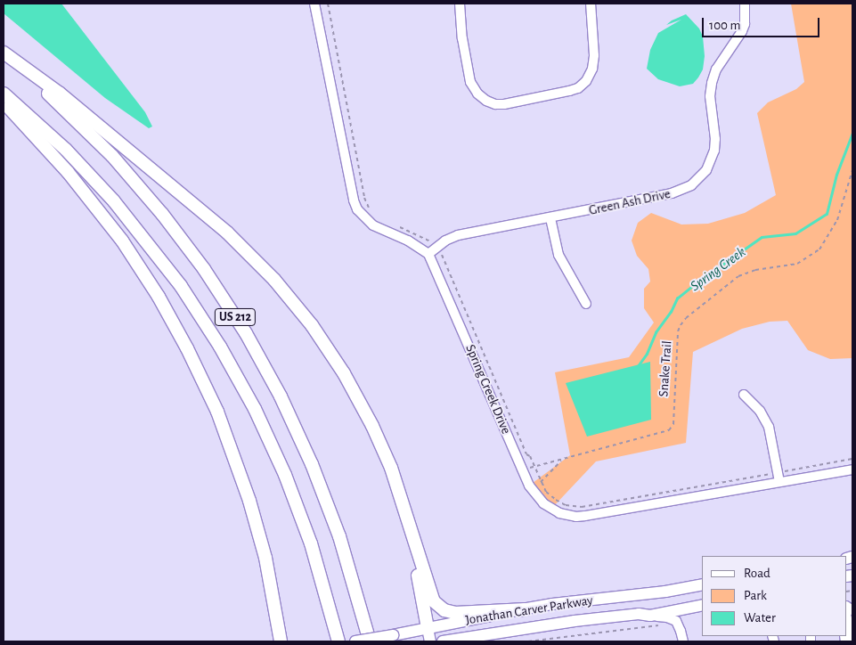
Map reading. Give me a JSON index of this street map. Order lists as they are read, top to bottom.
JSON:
{
  "streets": {
    "highway": ["US 212"],
    "main road": ["Jonathan Carver Parkway"],
    "street": ["Green Ash Drive", "Spring Creek Drive"],
    "path": ["Snake Trail"]
  },
  "crossings": [
    ["Green Ash Drive", "Spring Creek Drive"],
    ["Snake Trail", "Spring Creek Drive"]
  ],
  "water": ["Spring Creek"],
  "legend": ["Road", "Park", "Water"],
  "scale_bar": "100 m"
}
